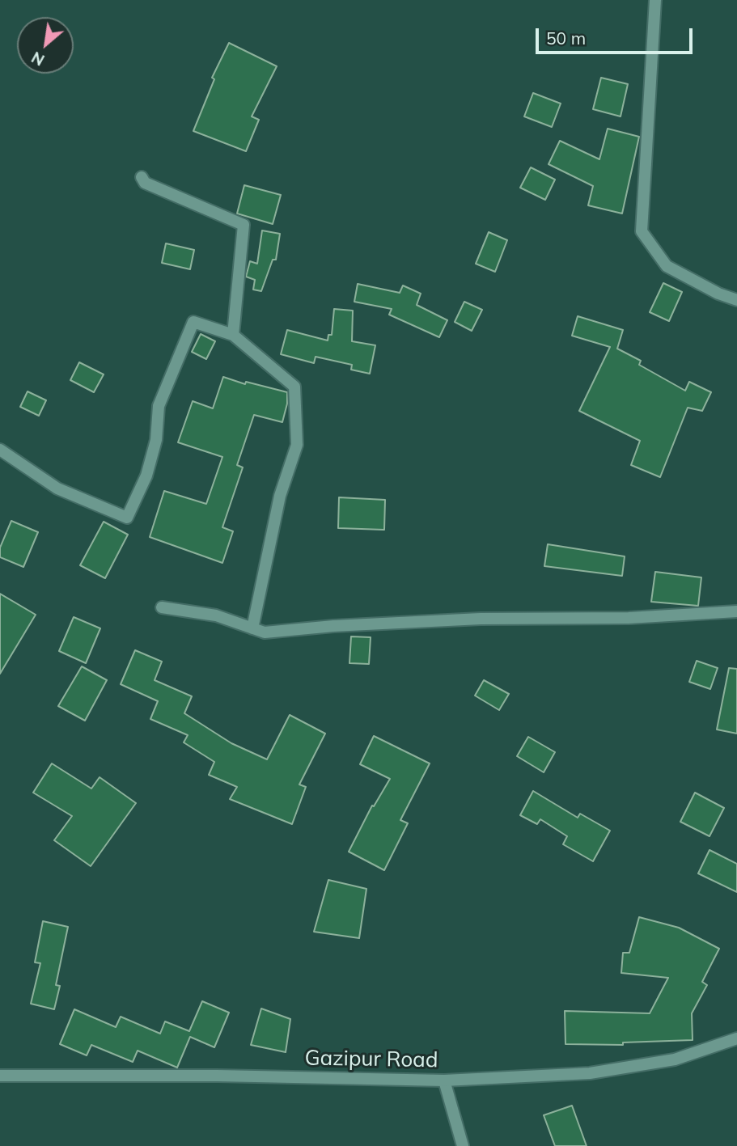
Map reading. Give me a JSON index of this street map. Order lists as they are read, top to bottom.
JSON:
{
  "streets": {
    "street": ["Gazipur Road"]
  },
  "scale_bar": "50 m",
  "north": "bottom left"
}
